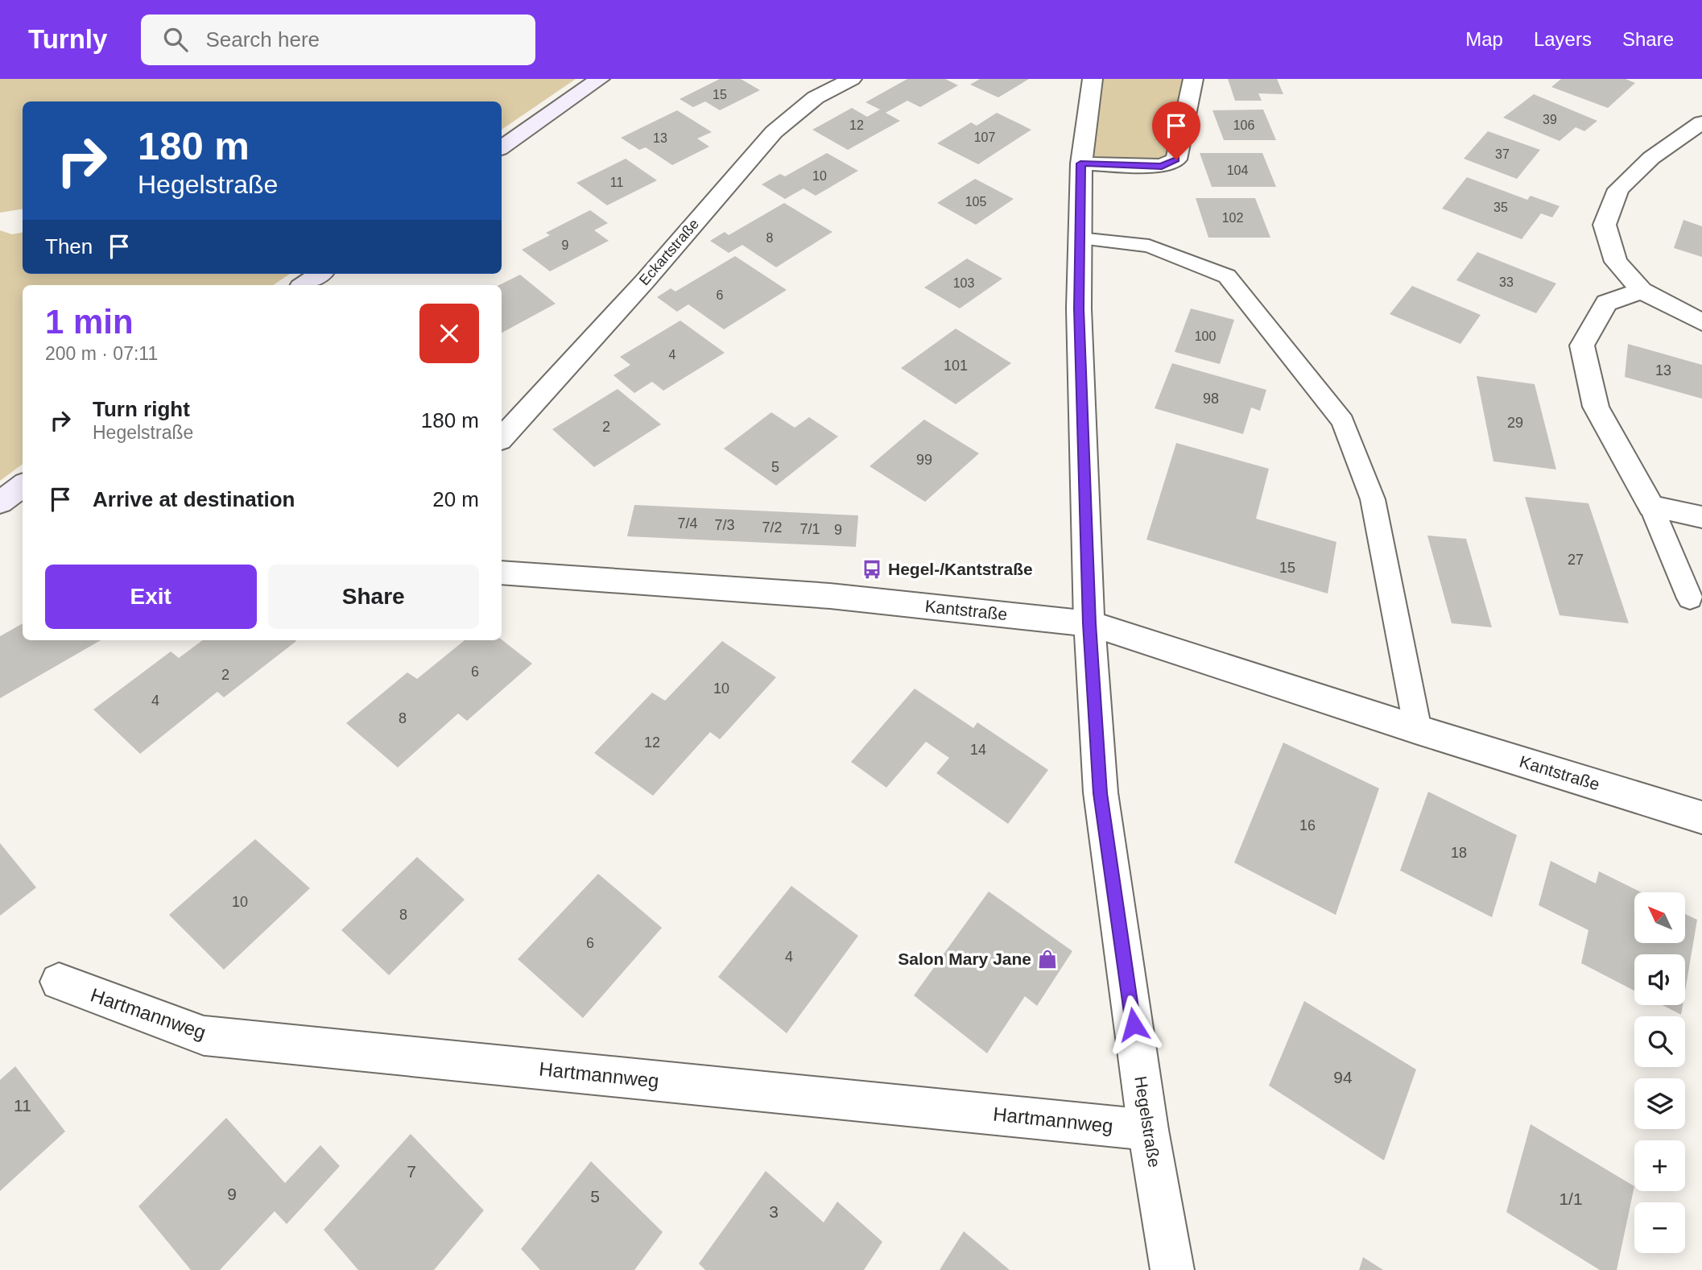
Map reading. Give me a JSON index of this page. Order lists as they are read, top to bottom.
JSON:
{
  "streets": {
    "street": [
      "Eckartstraße",
      "Kantstraße",
      "Hartmannweg",
      "Hegelstraße"
    ]
  },
  "crossings": [
    ["Kantstraße", "Hegelstraße"],
    ["Hartmannweg", "Hegelstraße"]
  ],
  "places": {
    "bus stop": ["Hegel-/Kantstraße"],
    "shop": ["Salon Mary Jane"]
  },
  "house_numbers": [
    "15",
    "39",
    "12",
    "106",
    "107",
    "13",
    "37",
    "104",
    "10",
    "11",
    "105",
    "35",
    "102",
    "8",
    "9",
    "33",
    "103",
    "6",
    "100",
    "4",
    "101",
    "13",
    "98",
    "29",
    "2",
    "99",
    "5",
    "7/4",
    "7/3",
    "7/2",
    "7/1",
    "9",
    "27",
    "15",
    "6",
    "2",
    "10",
    "4",
    "8",
    "12",
    "14",
    "16",
    "18",
    "10",
    "8",
    "6",
    "4",
    "94",
    "11",
    "7",
    "9",
    "5",
    "1/1",
    "3"
  ],
  "north": "top left",
  "page": {
    "header": "Turnly",
    "search": "Search here",
    "nav": ["Map", "Layers", "Share"],
    "turn": ["180 m", "Hegelstraße"],
    "then": "Then",
    "heading": ["1 min", "200 m · 07:11"],
    "list": [
      {
        "name": "Turn right",
        "note": "Hegelstraße",
        "value": "180 m"
      },
      {
        "name": "Arrive at destination",
        "value": "20 m"
      }
    ],
    "buttons": ["Exit", "Share"],
    "map_buttons": ["+", "−"]
  }
}
